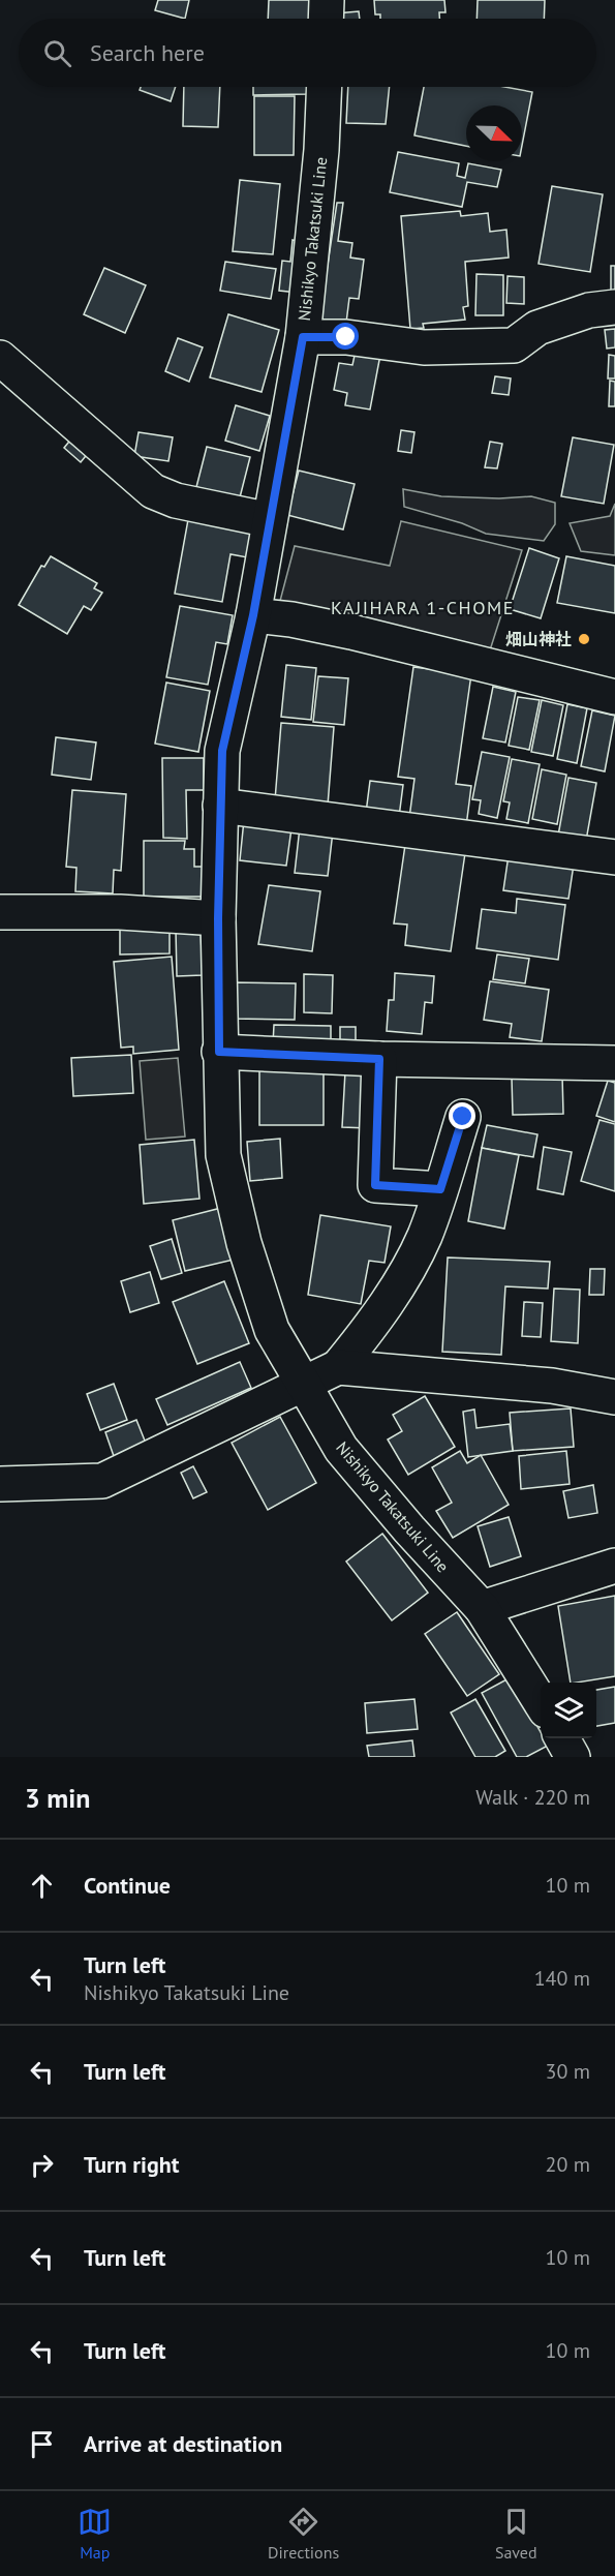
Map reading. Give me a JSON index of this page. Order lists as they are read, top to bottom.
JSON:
{
  "streets": {
    "street": ["Nishikyo Takatsuki Line"]
  },
  "districts": ["KAJIHARA 1-CHOME"],
  "places": ["畑山神社"],
  "north": "bottom right",
  "page": {
    "search": "Search here",
    "heading": ["3 min", "Walk · 220 m"],
    "list": [
      ["Continue", "10 m"],
      ["Turn left", "Nishikyo Takatsuki Line", "140 m"],
      ["Turn left", "30 m"],
      ["Turn right", "20 m"],
      ["Turn left", "10 m"],
      ["Turn left", "10 m"],
      "Arrive at destination"
    ],
    "nav": ["Map", "Directions", "Saved"]
  }
}
